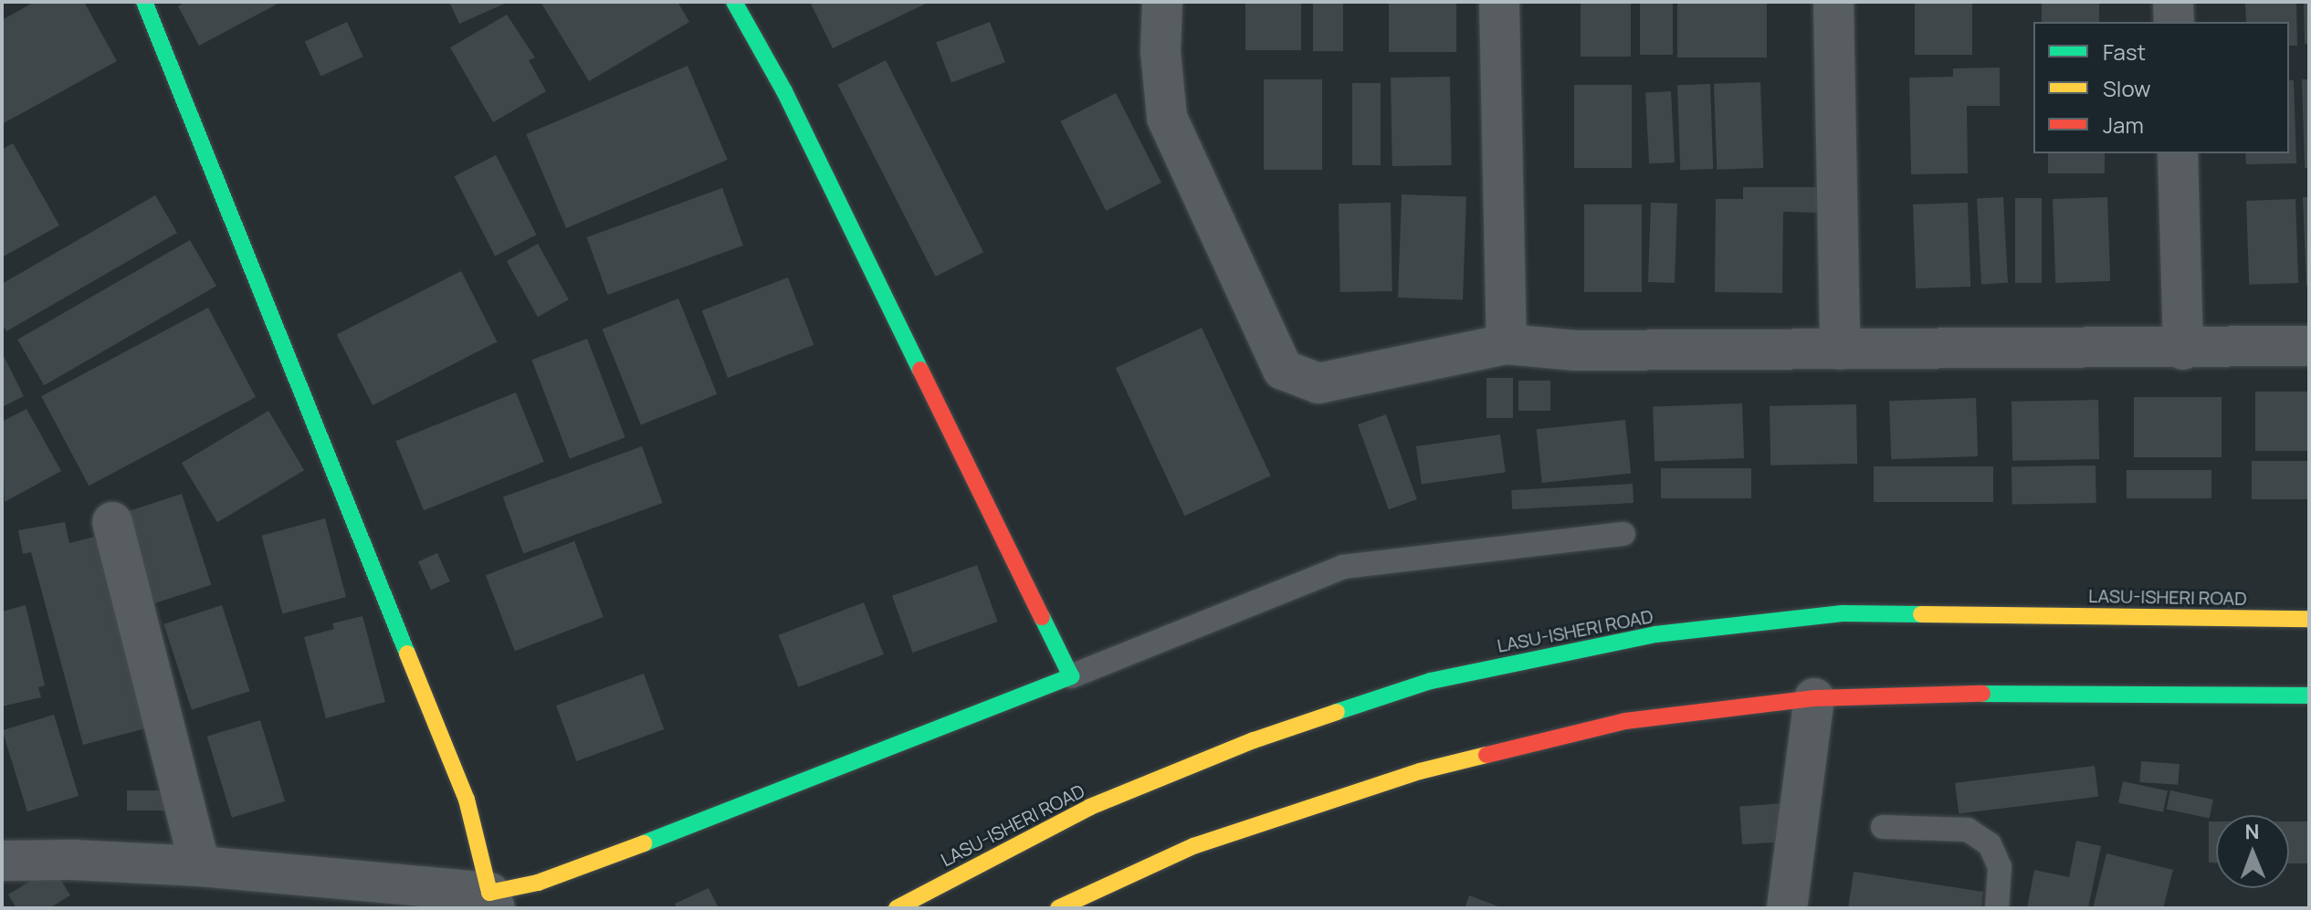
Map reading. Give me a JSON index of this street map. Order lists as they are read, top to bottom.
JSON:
{
  "streets": {
    "main road": ["LASU-ISHERI ROAD"]
  },
  "legend": ["Fast", "Slow", "Jam"],
  "north": "top"
}
